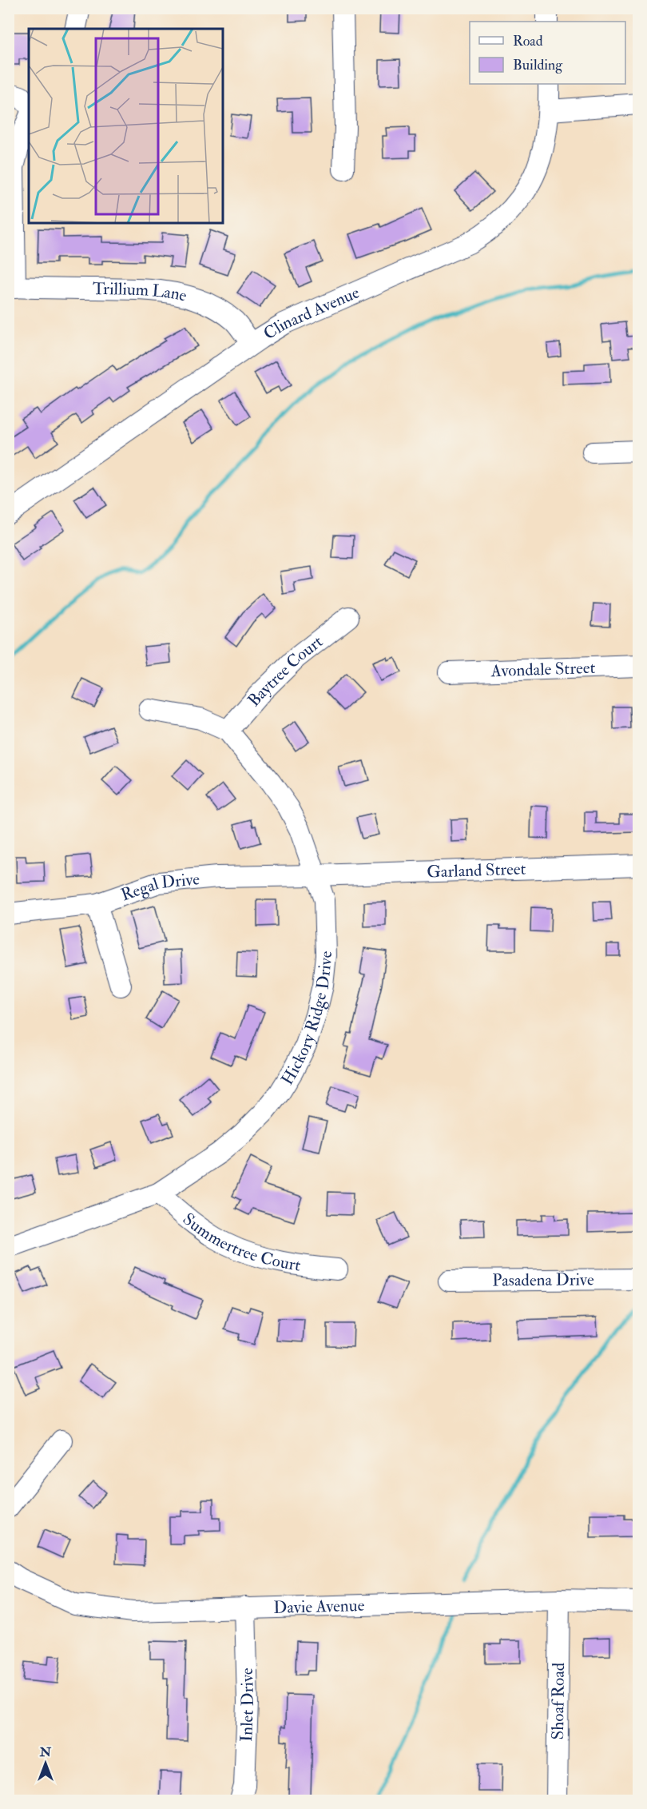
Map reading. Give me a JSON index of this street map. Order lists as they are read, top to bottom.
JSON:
{
  "streets": {
    "street": [
      "Trillium Lane",
      "Clinard Avenue",
      "Avondale Street",
      "Baytree Court",
      "Garland Street",
      "Regal Drive",
      "Hickory Ridge Drive",
      "Summertree Court",
      "Pasadena Drive",
      "Davie Avenue",
      "Shoaf Road",
      "Inlet Drive"
    ]
  },
  "crossings": [
    ["Trillium Lane", "Clinard Avenue"],
    ["Baytree Court", "Hickory Ridge Drive"],
    ["Garland Street", "Regal Drive"],
    ["Garland Street", "Hickory Ridge Drive"],
    ["Regal Drive", "Hickory Ridge Drive"],
    ["Hickory Ridge Drive", "Summertree Court"],
    ["Davie Avenue", "Shoaf Road"],
    ["Davie Avenue", "Inlet Drive"]
  ],
  "legend": ["Road", "Building"],
  "north": "top"
}
